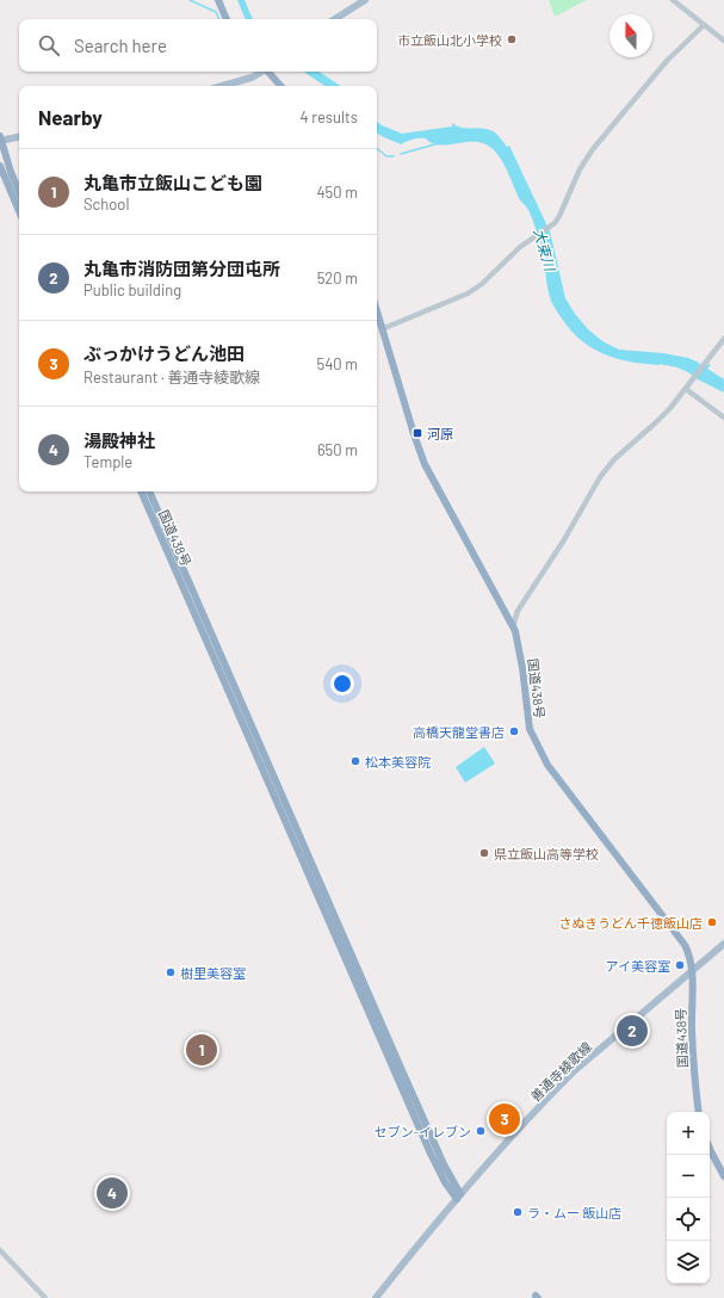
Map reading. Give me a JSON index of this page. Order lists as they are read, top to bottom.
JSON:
{
  "streets": {
    "highway": ["国道438号"],
    "main road": ["善通寺綾歌線"]
  },
  "crossings": [
    ["国道438号", "善通寺綾歌線"]
  ],
  "water": ["大束川"],
  "places": {
    "other": [
      "市立飯山北小学校",
      "高橋天龍堂書店",
      "松本美容院",
      "県立飯山高等学校",
      "さぬきうどん千徳飯山店",
      "アイ美容室",
      "樹里美容室",
      "セブン-イレブン",
      "ラ・ムー 飯山店"
    ],
    "transit": ["河原"]
  },
  "north": "top",
  "page": {
    "search": "Search here",
    "heading": ["Nearby", "4 results"],
    "list": [
      {
        "mark": "1",
        "name": "丸亀市立飯山こども園",
        "note": "School",
        "value": "450 m"
      },
      {
        "mark": "2",
        "name": "丸亀市消防団第分団屯所",
        "note": "Public building",
        "value": "520 m"
      },
      {
        "mark": "3",
        "name": "ぶっかけうどん池田",
        "note": "Restaurant · 善通寺綾歌線",
        "value": "540 m"
      },
      {
        "mark": "4",
        "name": "湯殿神社",
        "note": "Temple",
        "value": "650 m"
      }
    ],
    "pins": [
      "2",
      "1",
      "3",
      "4"
    ],
    "map_buttons": ["+", "−"]
  }
}
